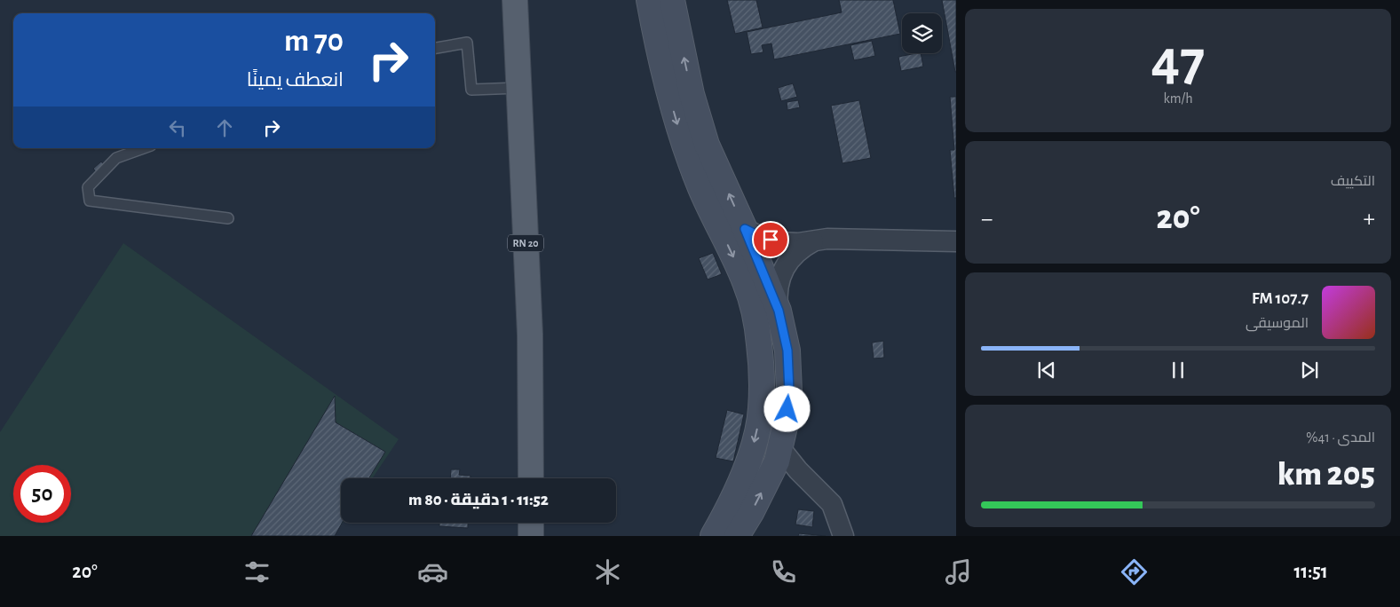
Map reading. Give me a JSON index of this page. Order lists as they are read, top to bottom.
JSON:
{
  "streets": {
    "main road": ["RN 20"]
  },
  "page": {
    "tile": [
      ["47", "km/h"],
      "التكييف",
      ["المدى · 41%", "205 km"]
    ],
    "turn": ["70 m", "انعطف يمينًا"],
    "heat": ["−", "20°", "+"],
    "song": ["107.7 FM", "الموسيقى"],
    "limit": "50",
    "trip": "11:52 · 1 دقيقة · 80 m",
    "tabs": ["11:51", "20°"]
  }
}
